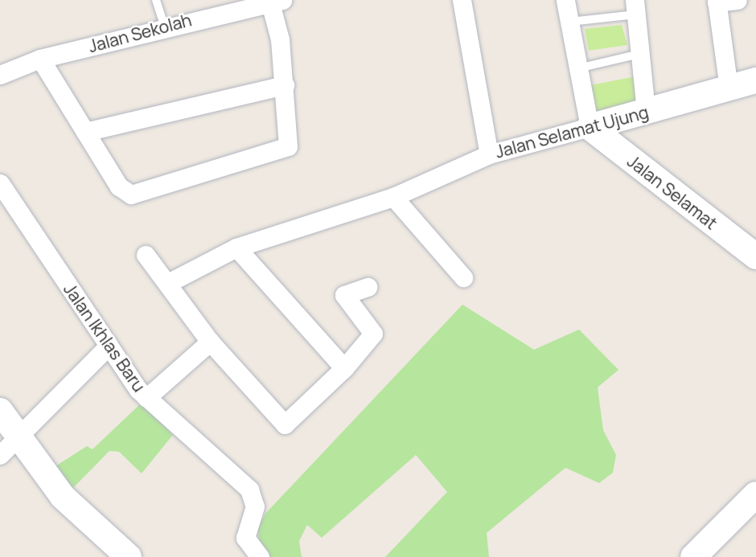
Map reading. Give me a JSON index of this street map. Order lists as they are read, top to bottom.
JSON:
{
  "streets": {
    "street": [
      "Jalan Sekolah",
      "Jalan Selamat Ujung",
      "Jalan Selamat",
      "Jalan Ikhlas Baru"
    ]
  },
  "crossings": [
    ["Jalan Selamat Ujung", "Jalan Selamat"]
  ]
}
